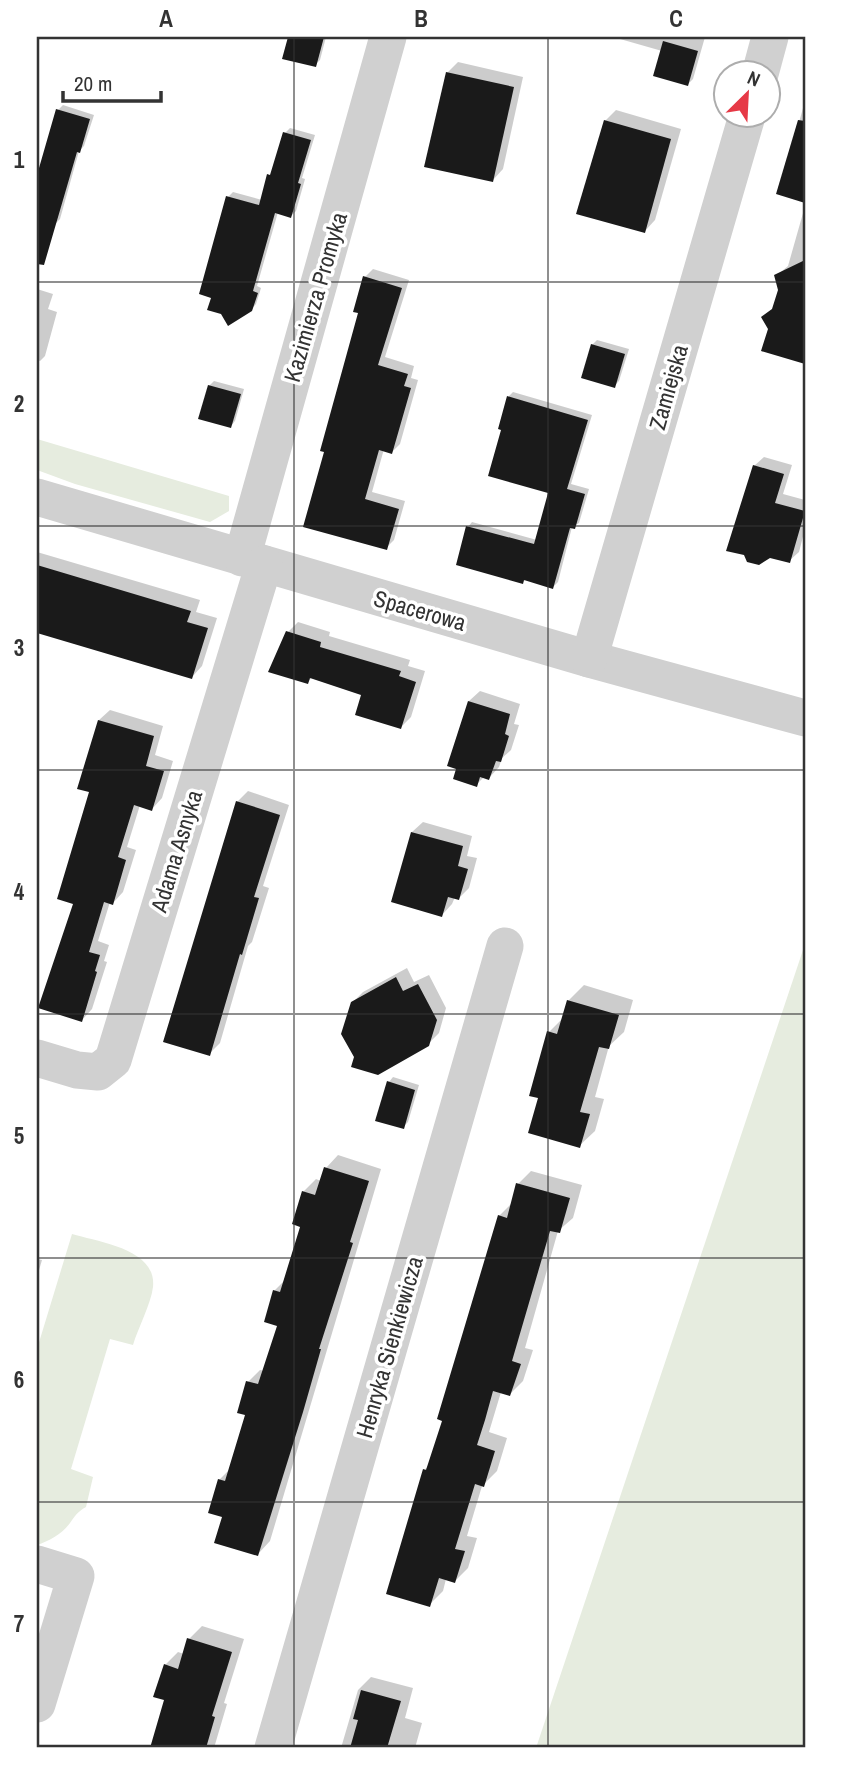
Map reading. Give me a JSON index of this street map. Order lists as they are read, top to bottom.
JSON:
{
  "streets": {
    "street": [
      "Kazimierza Promyka",
      "Zamiejska",
      "Spacerowa",
      "Adama Asnyka",
      "Henryka Sienkiewicza"
    ]
  },
  "crossings": [
    ["Kazimierza Promyka", "Spacerowa"],
    ["Kazimierza Promyka", "Adama Asnyka"],
    ["Zamiejska", "Spacerowa"],
    ["Spacerowa", "Adama Asnyka"]
  ],
  "scale_bar": "20 m",
  "north": "top right",
  "grid": {
    "columns": ["A", "B", "C"],
    "rows": [
      "1",
      "2",
      "3",
      "4",
      "5",
      "6",
      "7"
    ]
  }
}
